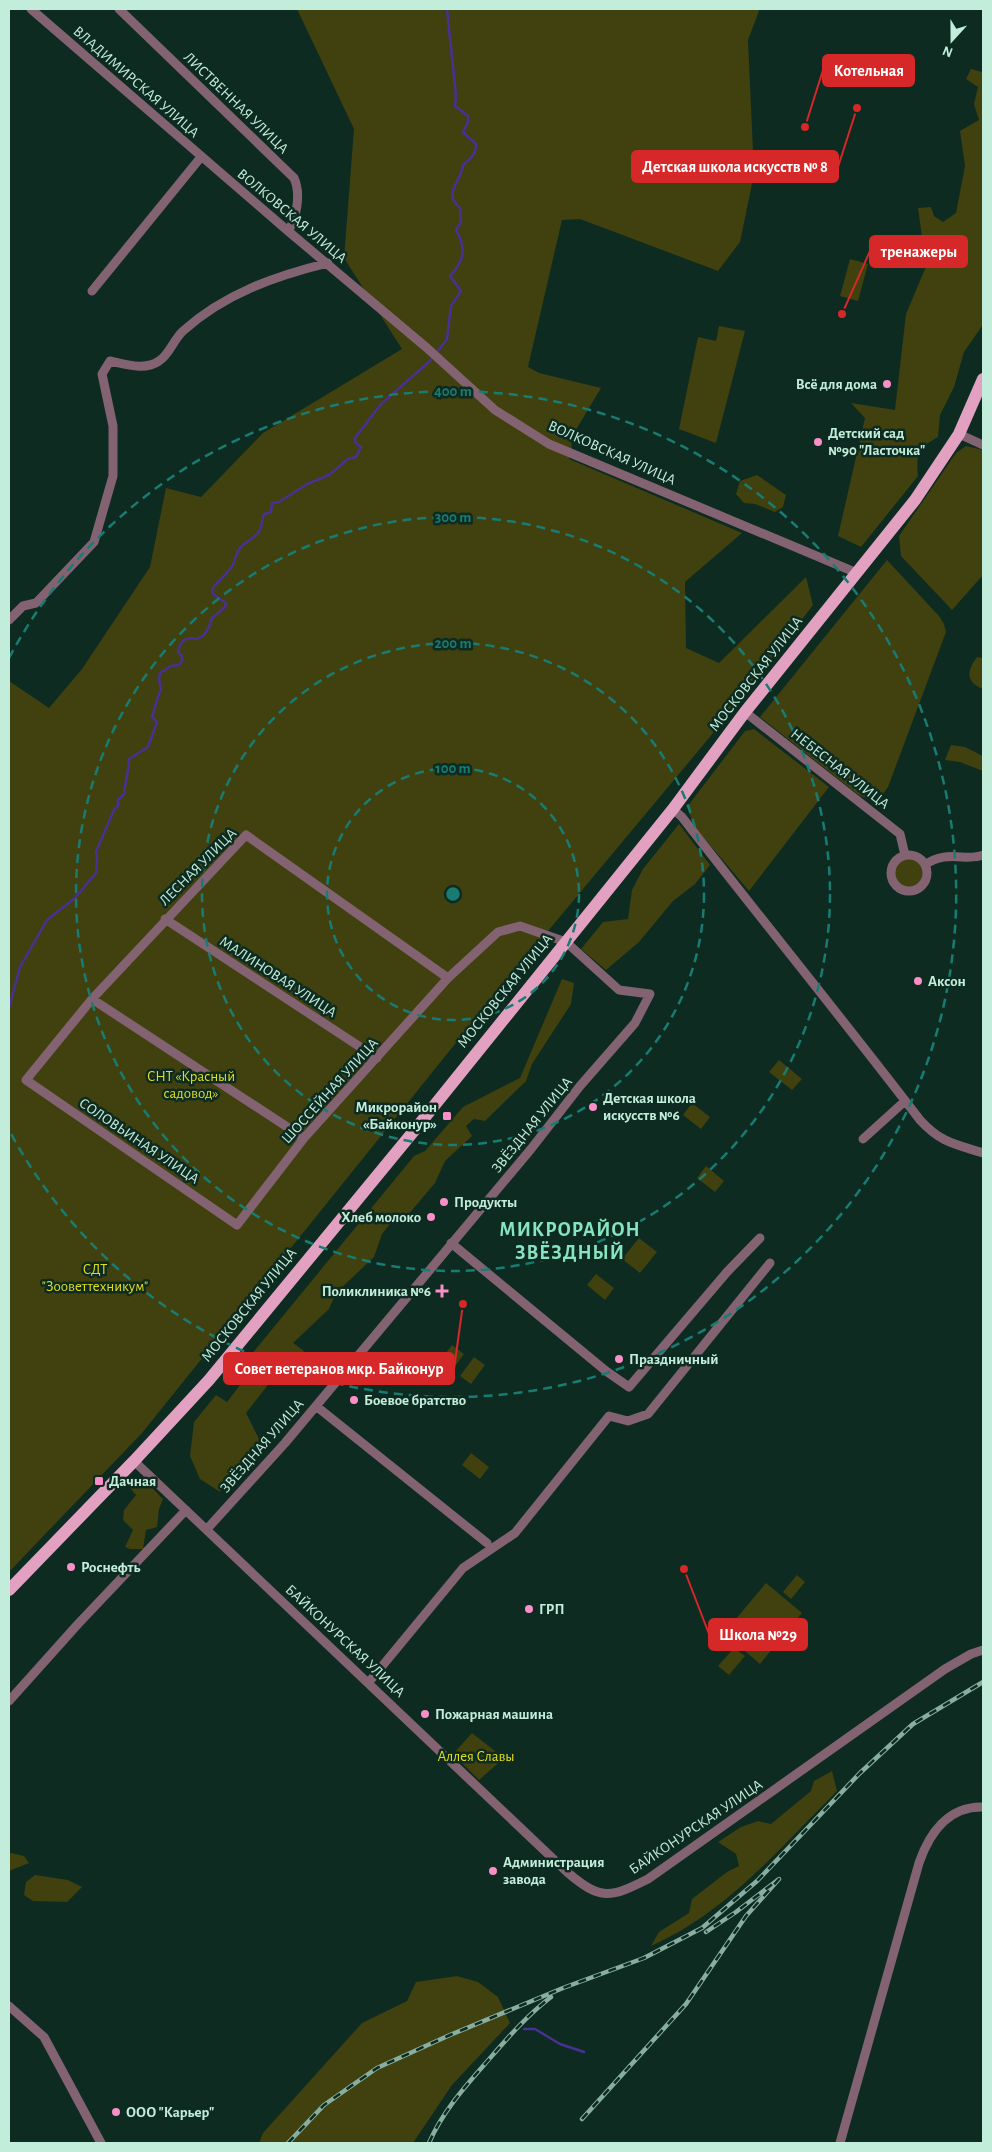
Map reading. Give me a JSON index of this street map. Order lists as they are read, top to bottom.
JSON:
{
  "streets": {
    "main road": ["МОСКОВСКАЯ УЛИЦА"],
    "street": [
      "ВЛАДИМИРСКАЯ УЛИЦА",
      "ЛИСТВЕННАЯ УЛИЦА",
      "ВОЛКОВСКАЯ УЛИЦА",
      "НЕБЕСНАЯ УЛИЦА",
      "ЛЕСНАЯ УЛИЦА",
      "МАЛИНОВАЯ УЛИЦА",
      "ШОССЕЙНАЯ УЛИЦА",
      "ЗВЁЗДНАЯ УЛИЦА",
      "СОЛОВЬИНАЯ УЛИЦА",
      "БАЙКОНУРСКАЯ УЛИЦА"
    ]
  },
  "crossings": [
    ["ВЛАДИМИРСКАЯ УЛИЦА", "ВОЛКОВСКАЯ УЛИЦА"],
    ["ЛИСТВЕННАЯ УЛИЦА", "ВОЛКОВСКАЯ УЛИЦА"],
    ["ВОЛКОВСКАЯ УЛИЦА", "МОСКОВСКАЯ УЛИЦА"],
    ["МОСКОВСКАЯ УЛИЦА", "НЕБЕСНАЯ УЛИЦА"],
    ["МОСКОВСКАЯ УЛИЦА", "ШОССЕЙНАЯ УЛИЦА"],
    ["МОСКОВСКАЯ УЛИЦА", "ЗВЁЗДНАЯ УЛИЦА"],
    ["МОСКОВСКАЯ УЛИЦА", "БАЙКОНУРСКАЯ УЛИЦА"],
    ["ЛЕСНАЯ УЛИЦА", "МАЛИНОВАЯ УЛИЦА"],
    ["ЛЕСНАЯ УЛИЦА", "ШОССЕЙНАЯ УЛИЦА"],
    ["ЛЕСНАЯ УЛИЦА", "СОЛОВЬИНАЯ УЛИЦА"],
    ["МАЛИНОВАЯ УЛИЦА", "ШОССЕЙНАЯ УЛИЦА"],
    ["ШОССЕЙНАЯ УЛИЦА", "ЗВЁЗДНАЯ УЛИЦА"],
    ["ШОССЕЙНАЯ УЛИЦА", "СОЛОВЬИНАЯ УЛИЦА"],
    ["ЗВЁЗДНАЯ УЛИЦА", "БАЙКОНУРСКАЯ УЛИЦА"]
  ],
  "districts": ["МИКРОРАЙОН ЗВЁЗДНЫЙ"],
  "parks": ["СНТ «Красный садовод»", "СДТ \"Зооветтехникум\"", "Аллея Славы"],
  "places": {
    "other": [
      "Детская школа искусств № 8",
      "Котельная",
      "тренажеры",
      "Всё для дома",
      "Детский сад №90 \"Ласточка\"",
      "Аксон",
      "Детская школа искусств №6",
      "Продукты",
      "Хлеб молоко",
      "Совет ветеранов мкр. Байконур",
      "Праздничный",
      "Боевое братство",
      "Роснефть",
      "Школа №29",
      "ГРП",
      "Пожарная машина",
      "Администрация завода",
      "ООО \"Карьер\""
    ],
    "transit": ["Микрорайон «Байконур»", "Дачная"],
    "health": ["Поликлиника №6"]
  },
  "north": "bottom",
  "rings": [
    "400 m",
    "300 m",
    "200 m",
    "100 m"
  ]
}
